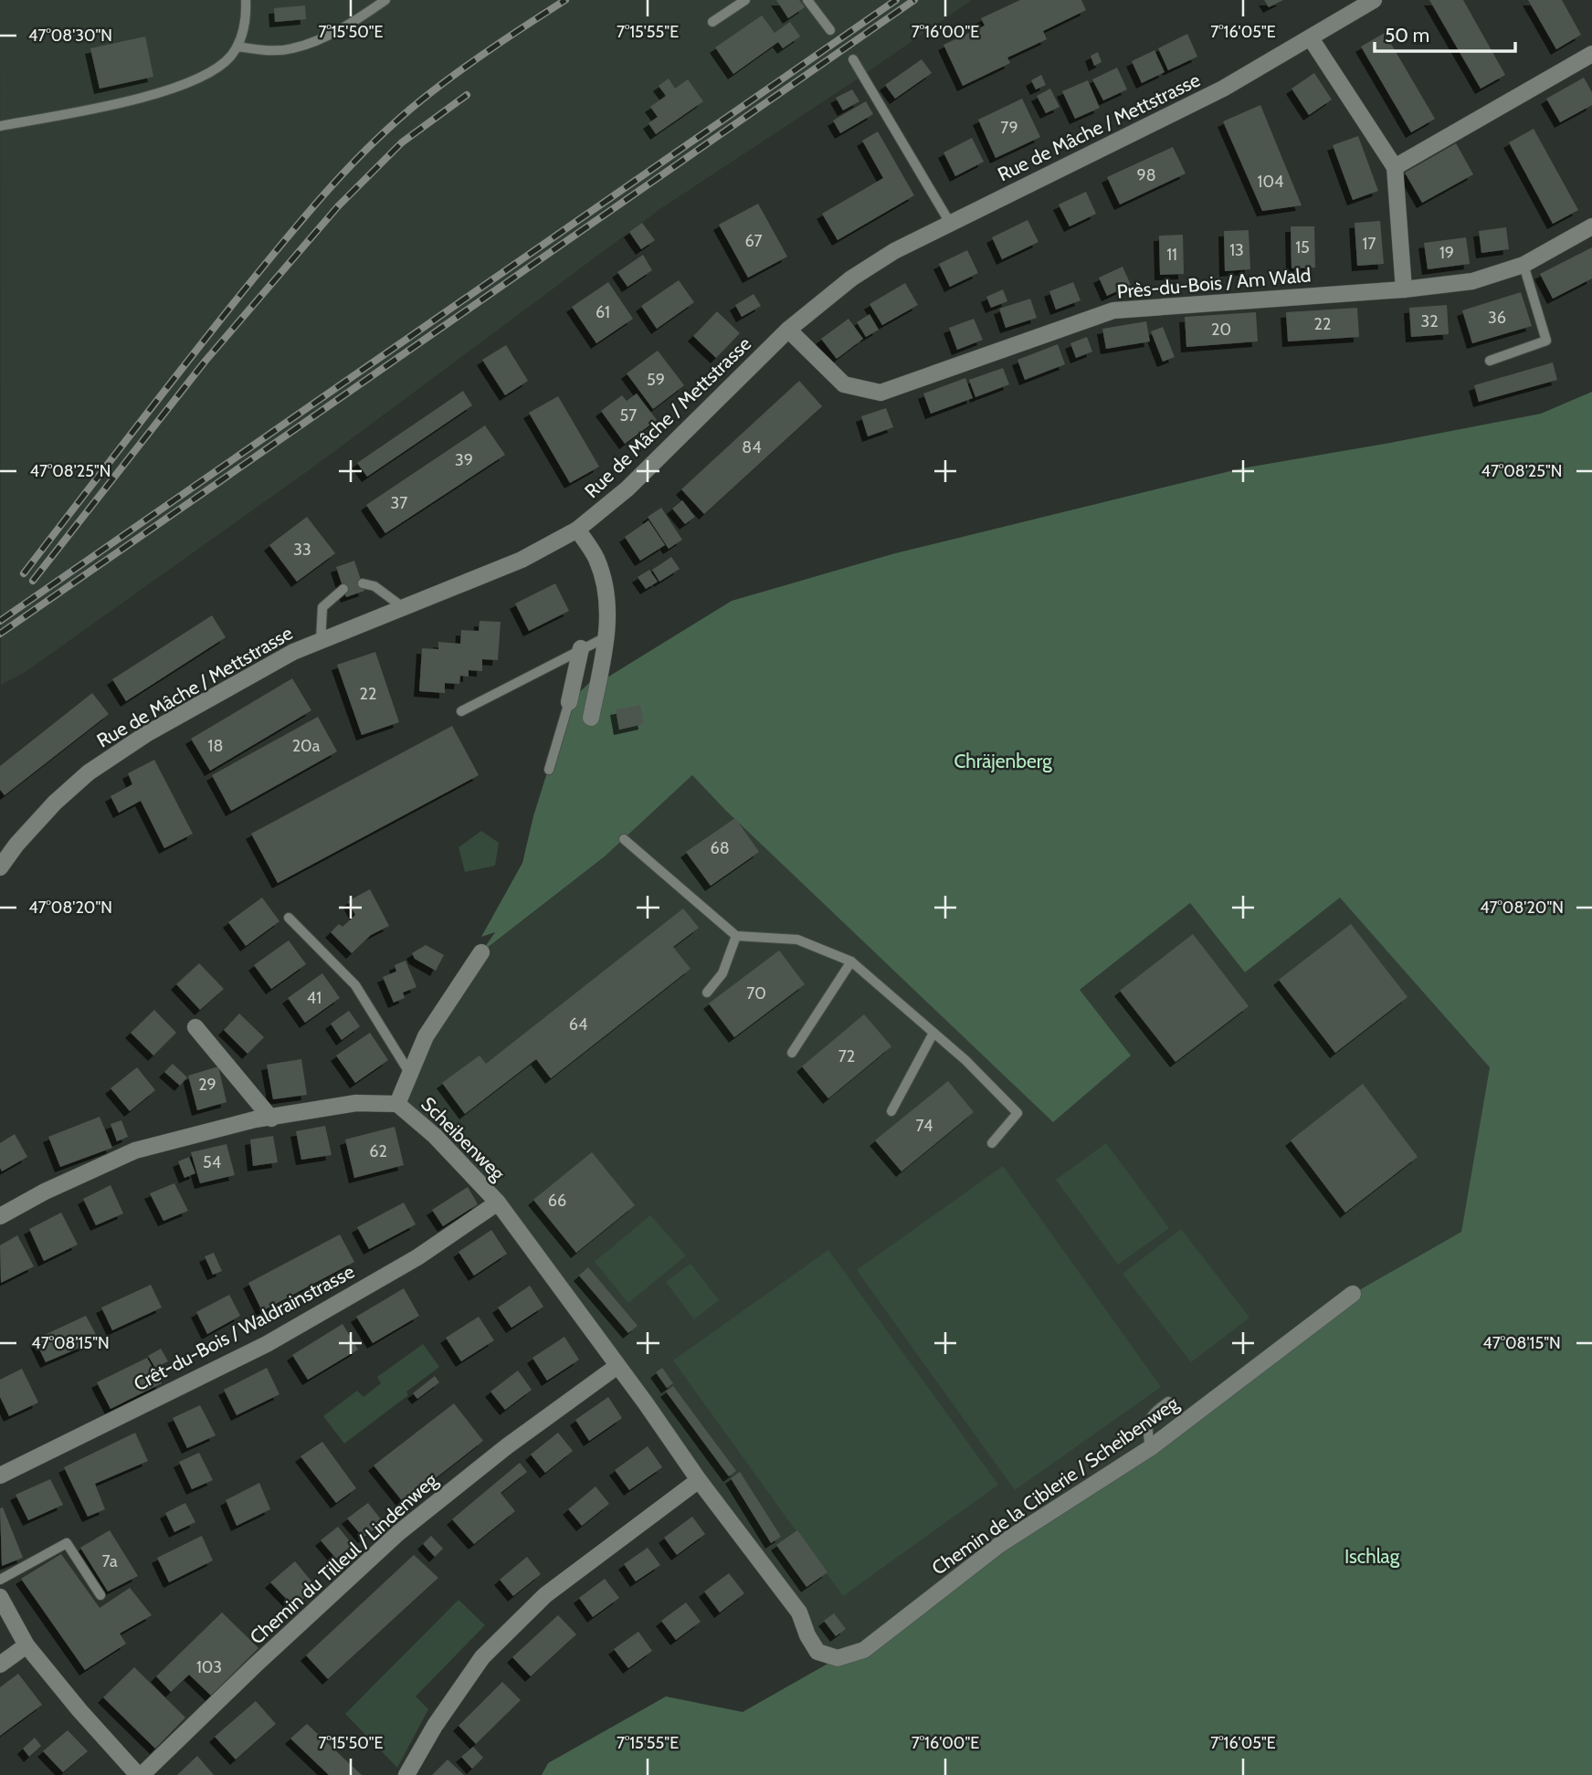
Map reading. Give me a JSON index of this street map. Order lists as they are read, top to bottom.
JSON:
{
  "streets": {
    "street": [
      "Rue de Mâche / Mettstrasse",
      "Près-du-Bois / Am Wald",
      "Scheibenweg",
      "Crêt-du-Bois / Waldrainstrasse",
      "Chemin de la Ciblerie / Scheibenweg",
      "Chemin du Tilleul / Lindenweg"
    ]
  },
  "crossings": [
    ["Rue de Mâche / Mettstrasse", "Près-du-Bois / Am Wald"],
    ["Scheibenweg", "Crêt-du-Bois / Waldrainstrasse"],
    ["Scheibenweg", "Chemin de la Ciblerie / Scheibenweg"],
    ["Crêt-du-Bois / Waldrainstrasse", "Chemin de la Ciblerie / Scheibenweg"],
    ["Chemin de la Ciblerie / Scheibenweg", "Chemin du Tilleul / Lindenweg"]
  ],
  "parks": ["Chräjenberg", "Ischlag"],
  "house_numbers": [
    "79",
    "98",
    "104",
    "67",
    "17",
    "15",
    "13",
    "19",
    "11",
    "61",
    "36",
    "32",
    "22",
    "20",
    "59",
    "57",
    "84",
    "39",
    "37",
    "33",
    "22",
    "18",
    "20a",
    "68",
    "70",
    "41",
    "64",
    "72",
    "29",
    "74",
    "62",
    "54",
    "66",
    "7a",
    "103"
  ],
  "scale_bar": "50 m",
  "coordinates": [
    "7°15'50\"E",
    "7°15'55\"E",
    "7°16'00\"E",
    "7°16'05\"E",
    "47°08'30\"N",
    "47°08'25\"N",
    "47°08'20\"N",
    "47°08'15\"N"
  ]
}
